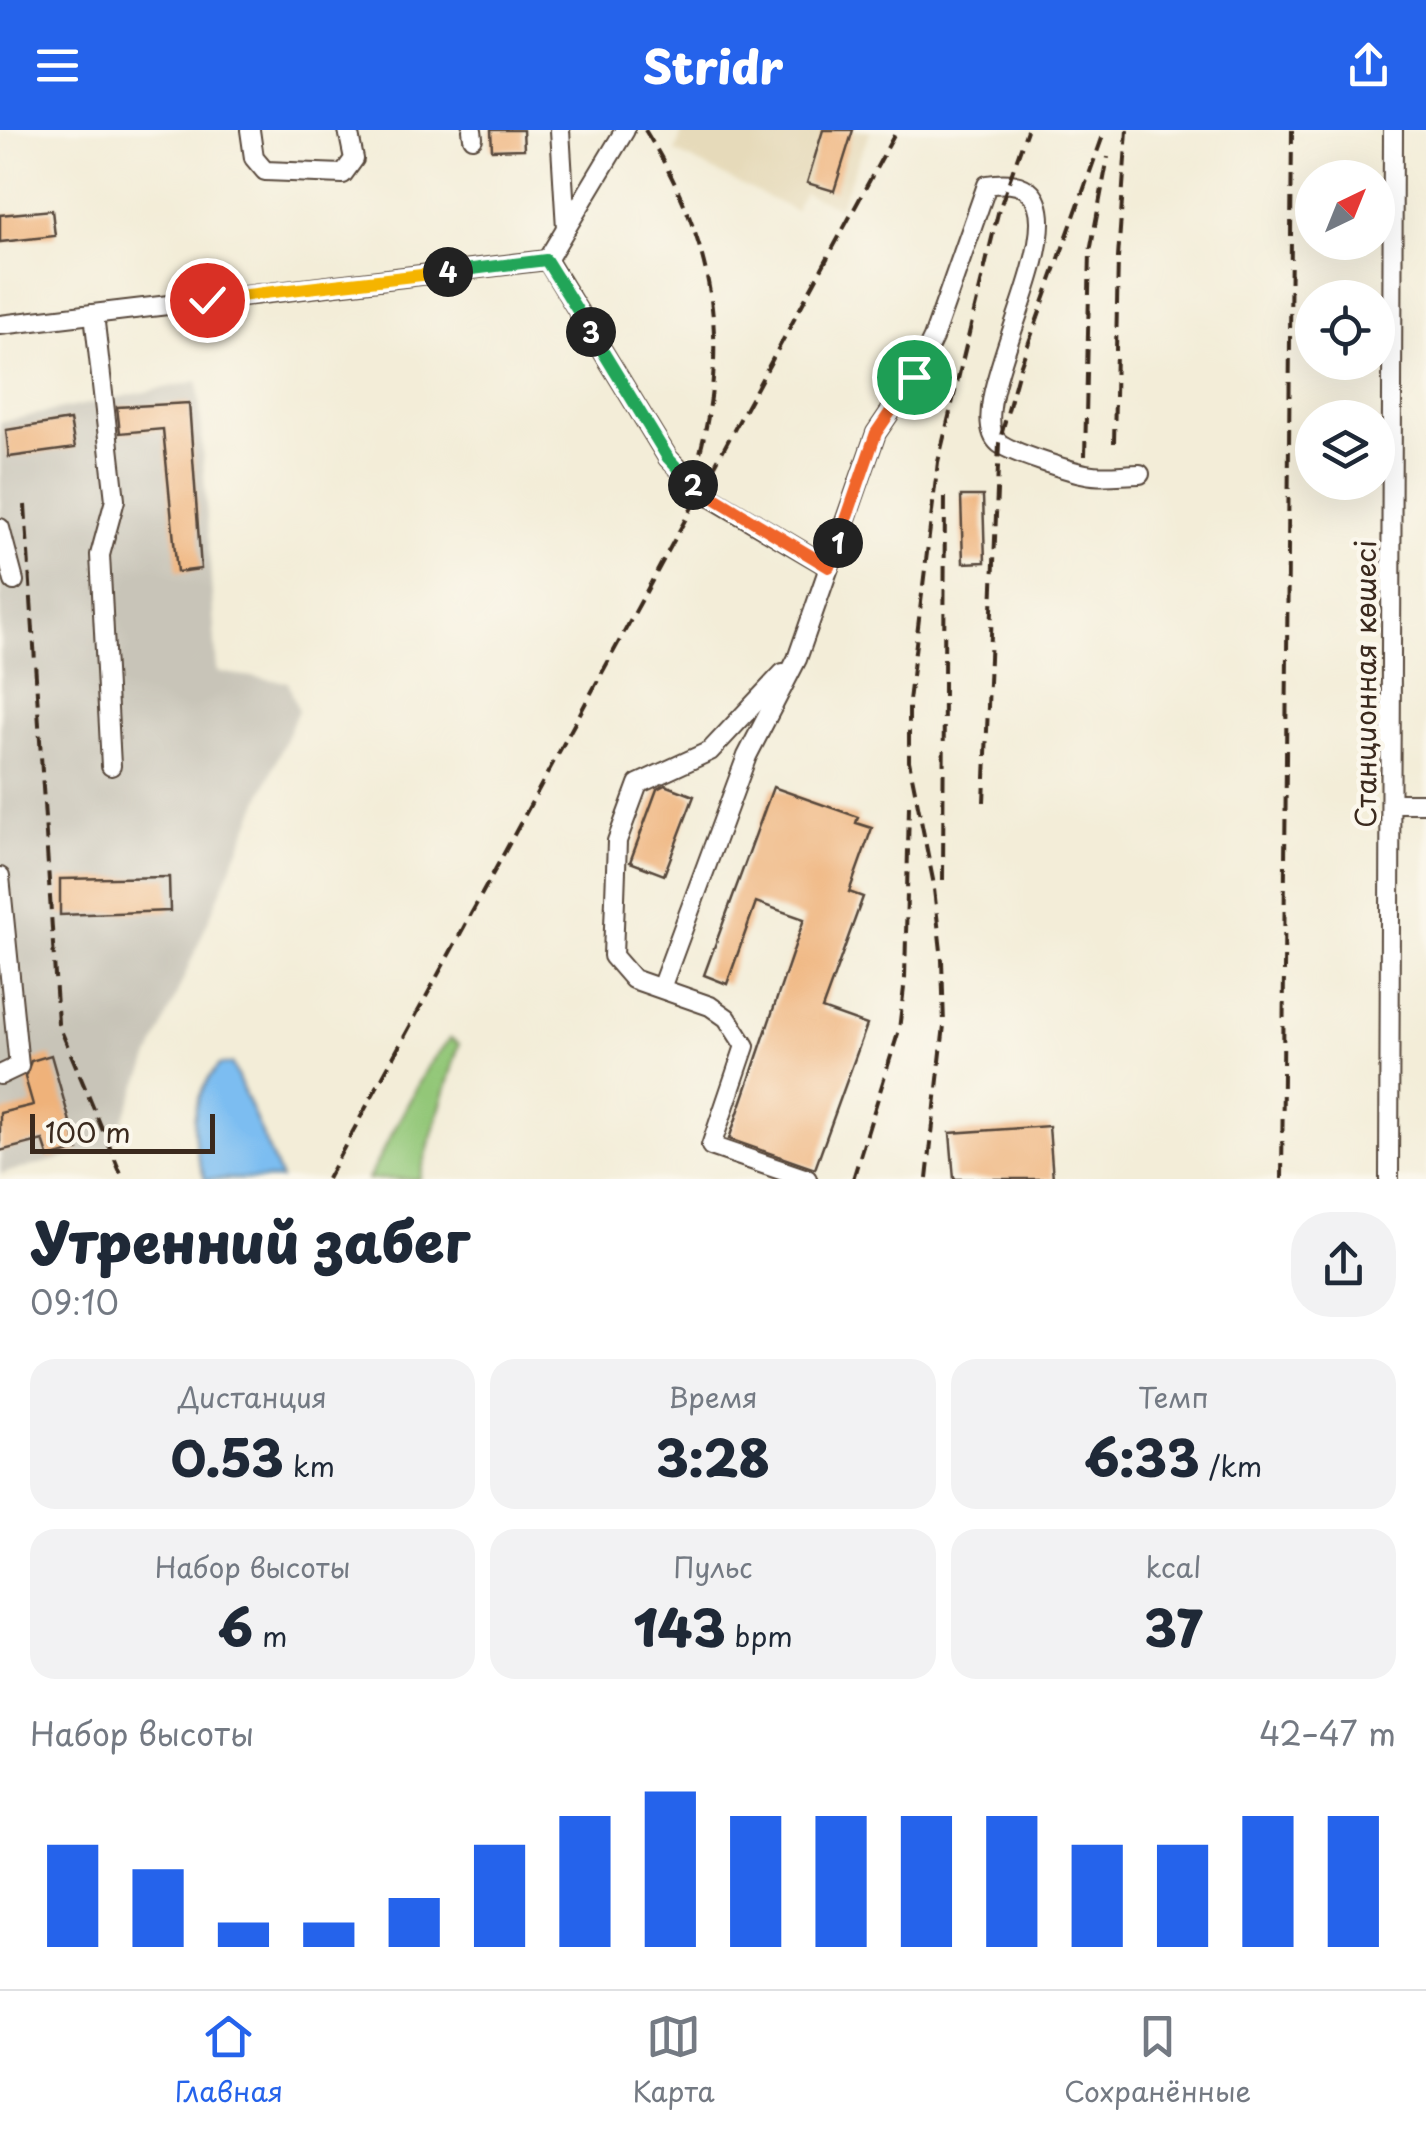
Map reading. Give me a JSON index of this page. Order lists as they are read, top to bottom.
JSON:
{
  "streets": {
    "street": ["Станционная көшесі"]
  },
  "scale_bar": "100 m",
  "north": "top right",
  "page": {
    "header": "Stridr",
    "pins": [
      "4",
      "3",
      "2",
      "1"
    ],
    "scale": "100 m",
    "heading": ["Утренний забег", "09:10"],
    "stats": [
      ["Дистанция", "0.53 km"],
      ["Время", "3:28"],
      ["Темп", "6:33 /km"],
      ["Набор высоты", "6 m"],
      ["Пульс", "143 bpm"],
      ["kcal", "37"]
    ],
    "chart": ["Набор высоты", "42–47 m"],
    "tabs": ["Главная", "Карта", "Сохранённые"]
  }
}
